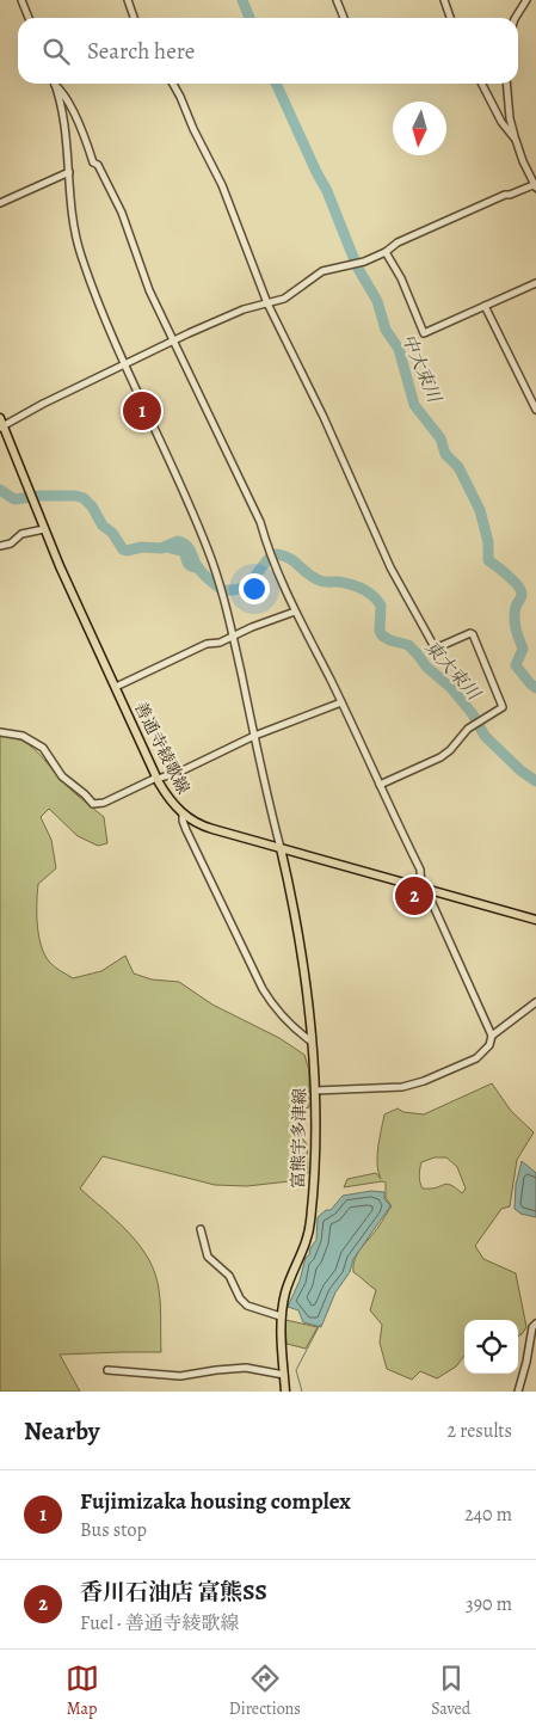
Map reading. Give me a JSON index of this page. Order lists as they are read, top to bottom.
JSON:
{
  "streets": {
    "main road": ["善通寺綾歌線", "富熊宇多津線"]
  },
  "crossings": [
    ["善通寺綾歌線", "富熊宇多津線"]
  ],
  "water": ["中大束川", "東大束川"],
  "north": "bottom",
  "page": {
    "search": "Search here",
    "pins": ["1", "2"],
    "heading": ["Nearby", "2 results"],
    "list": [
      {
        "mark": "1",
        "name": "Fujimizaka housing complex",
        "note": "Bus stop",
        "value": "240 m"
      },
      {
        "mark": "2",
        "name": "香川石油店 富熊SS",
        "note": "Fuel · 善通寺綾歌線",
        "value": "390 m"
      }
    ],
    "nav": ["Map", "Directions", "Saved"]
  }
}
